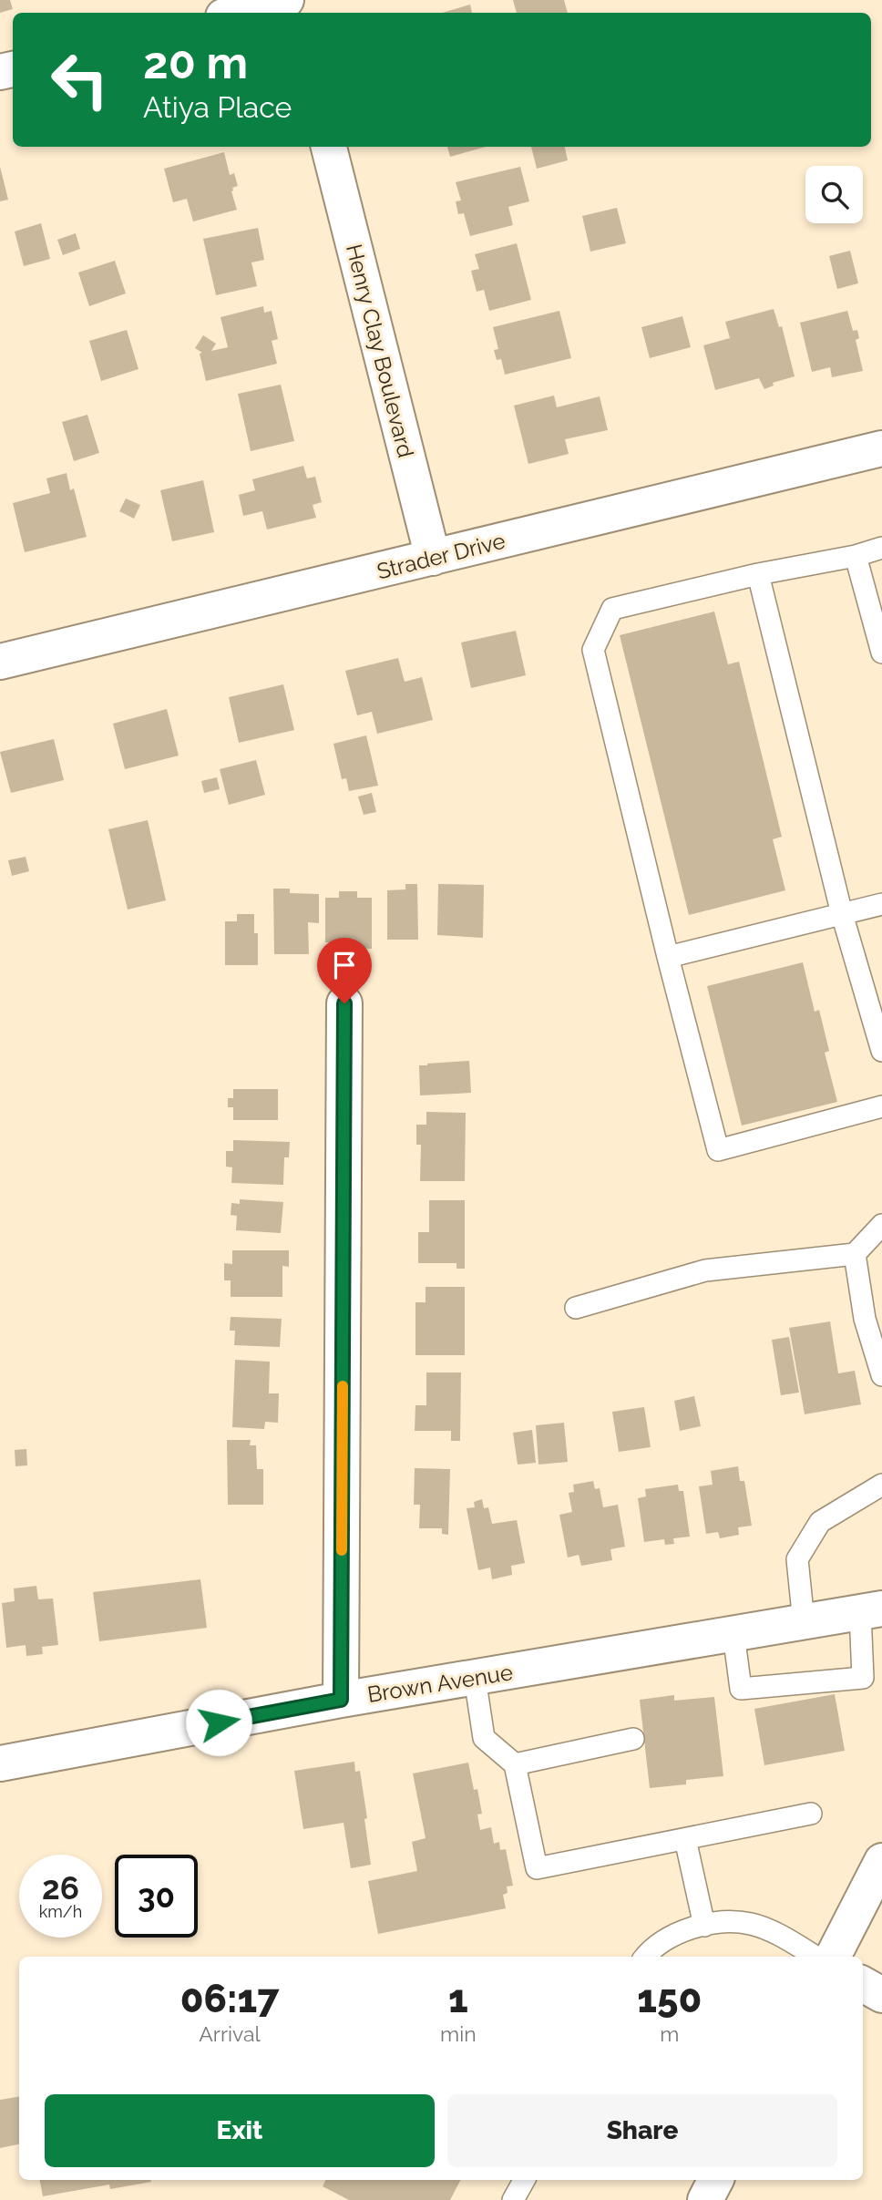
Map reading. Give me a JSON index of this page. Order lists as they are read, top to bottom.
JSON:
{
  "streets": {
    "street": ["Henry Clay Boulevard", "Strader Drive", "Brown Avenue"]
  },
  "crossings": [
    ["Henry Clay Boulevard", "Strader Drive"]
  ],
  "page": {
    "turn": ["20 m", "Atiya Place"],
    "speed": "26 km/h",
    "limit": "30",
    "eta": [
      "06:17",
      "Arrival",
      "1",
      "min",
      "150",
      "m"
    ],
    "buttons": ["Exit", "Share"]
  }
}
